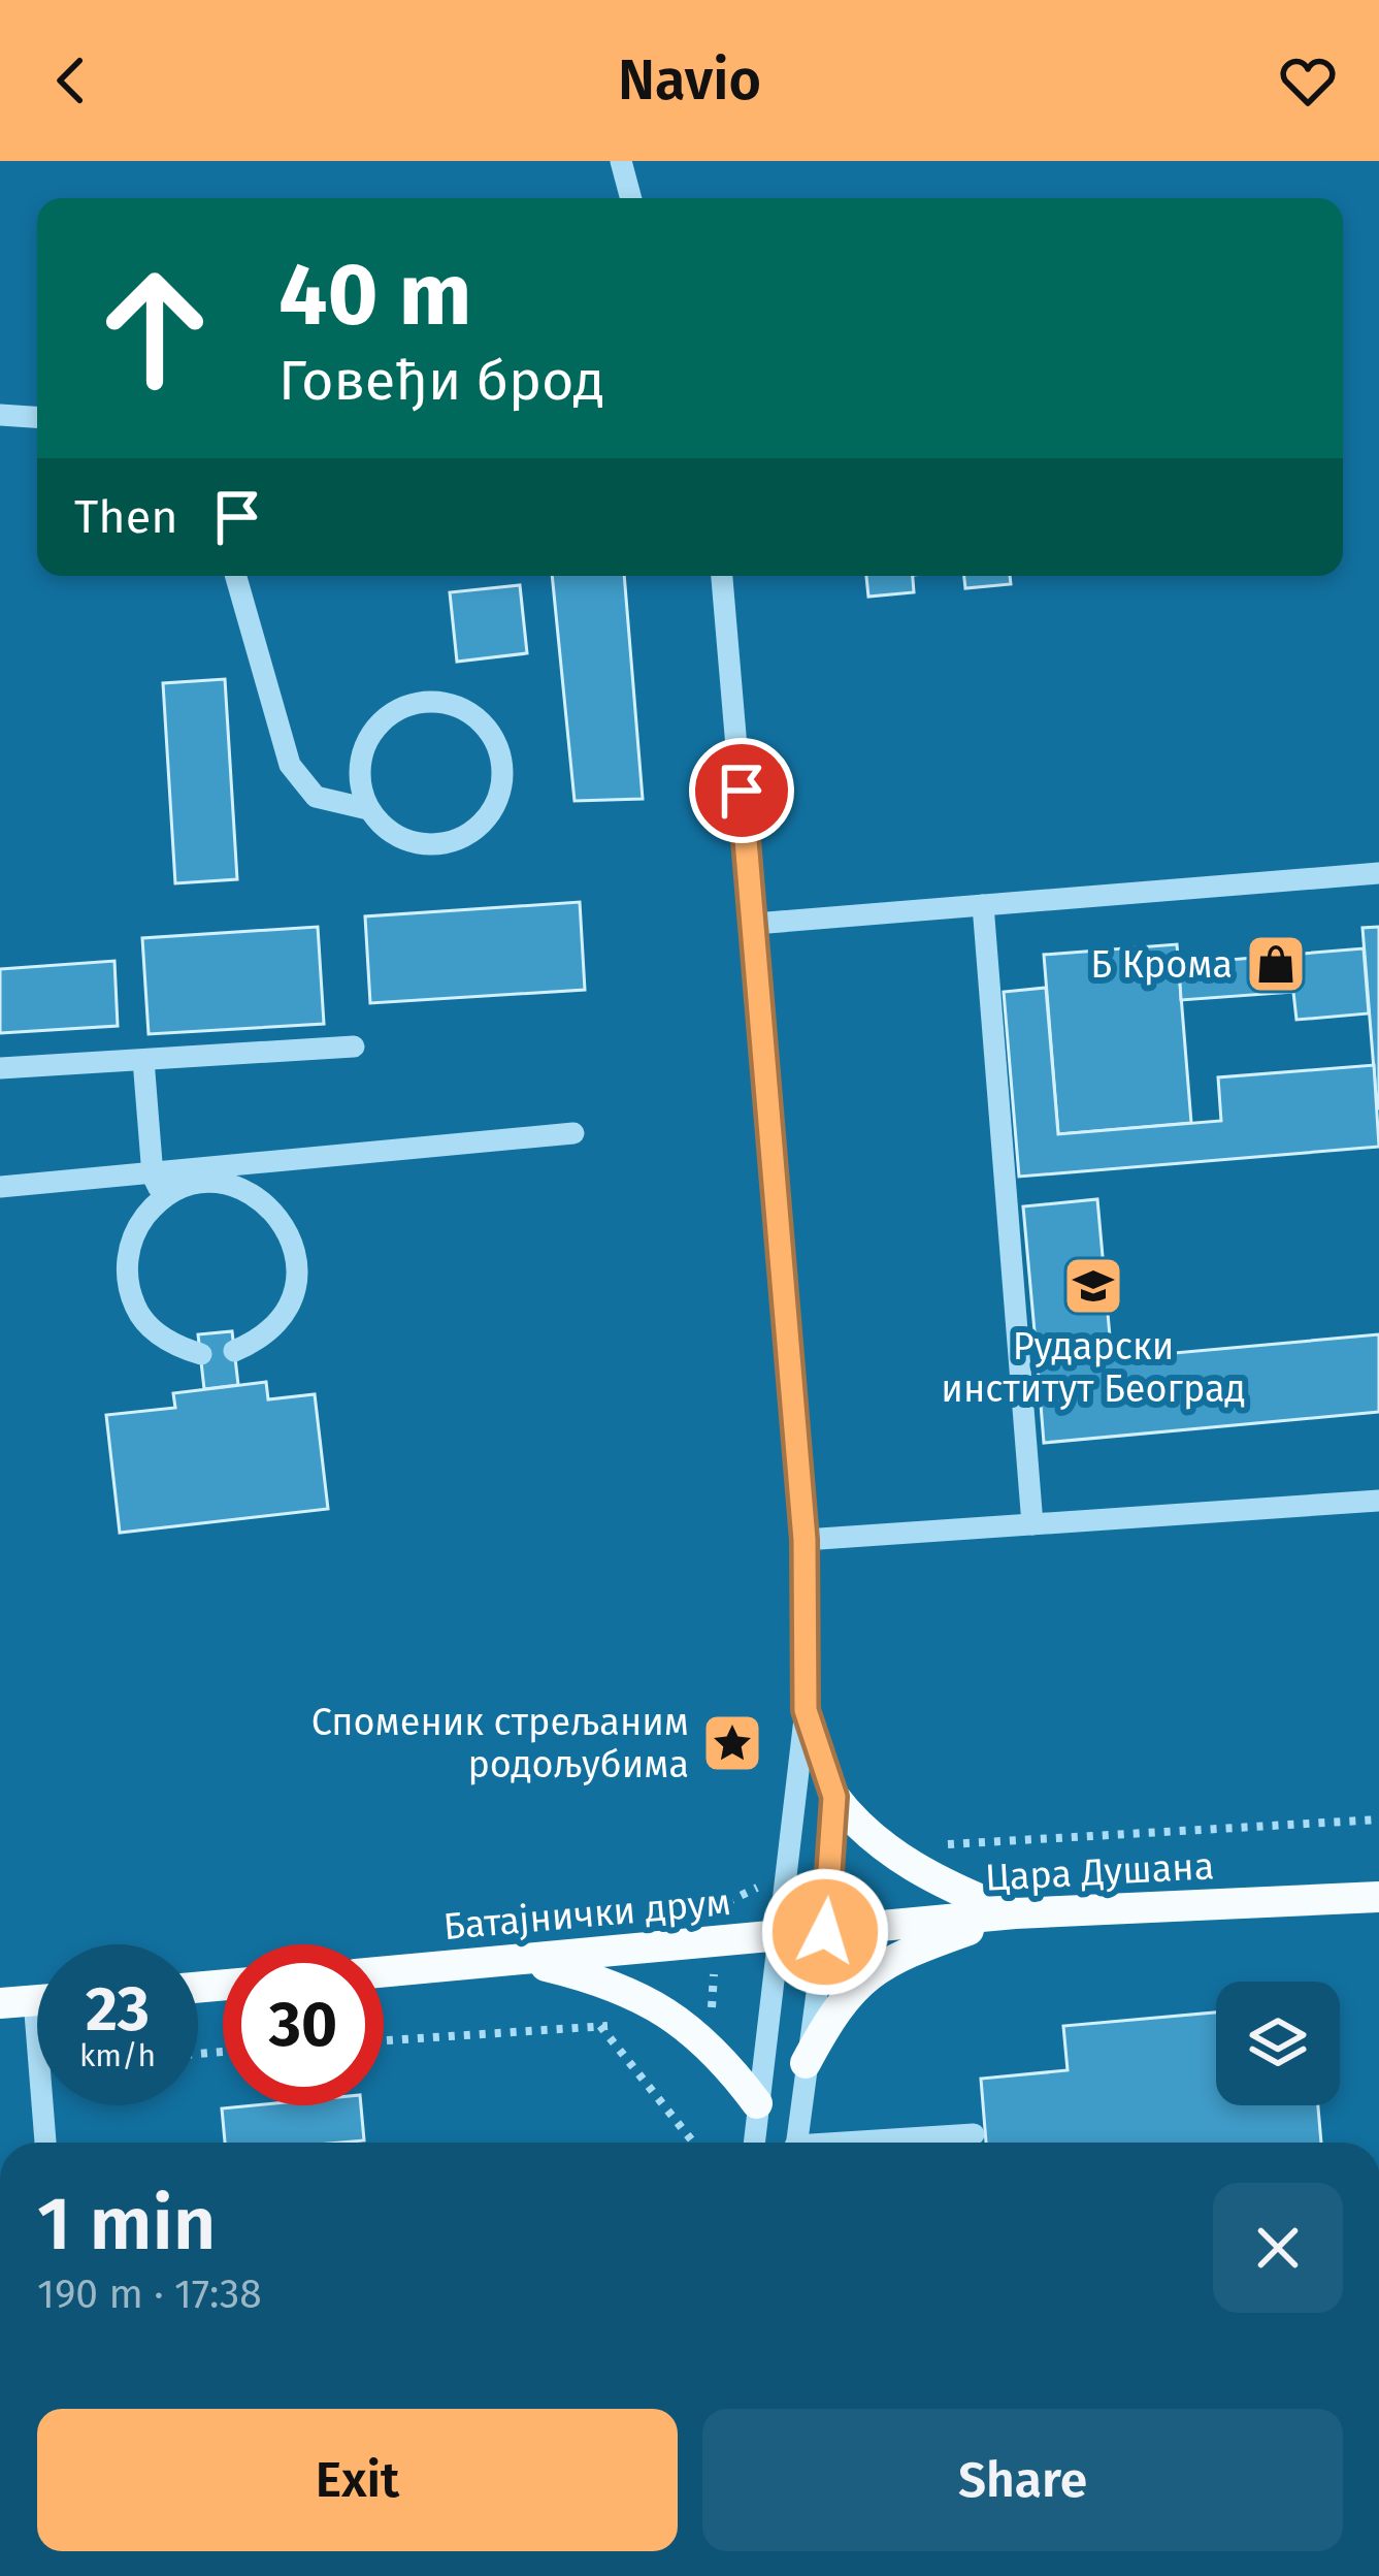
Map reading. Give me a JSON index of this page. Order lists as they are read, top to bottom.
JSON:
{
  "streets": {
    "main road": ["Цара Душана", "Батајнички друм"]
  },
  "crossings": [
    ["Цара Душана", "Батајнички друм"]
  ],
  "places": {
    "shop": ["Б Крома"],
    "school or university": ["Рударски институт Београд"],
    "place": ["Споменик стрељаним родољубима"]
  },
  "page": {
    "header": "Navio",
    "turn": ["40 m", "Говеђи брод"],
    "then": "Then",
    "speed": "23 km/h",
    "limit": "30",
    "heading": ["1 min", "190 m · 17:38"],
    "buttons": ["Exit", "Share"]
  }
}
